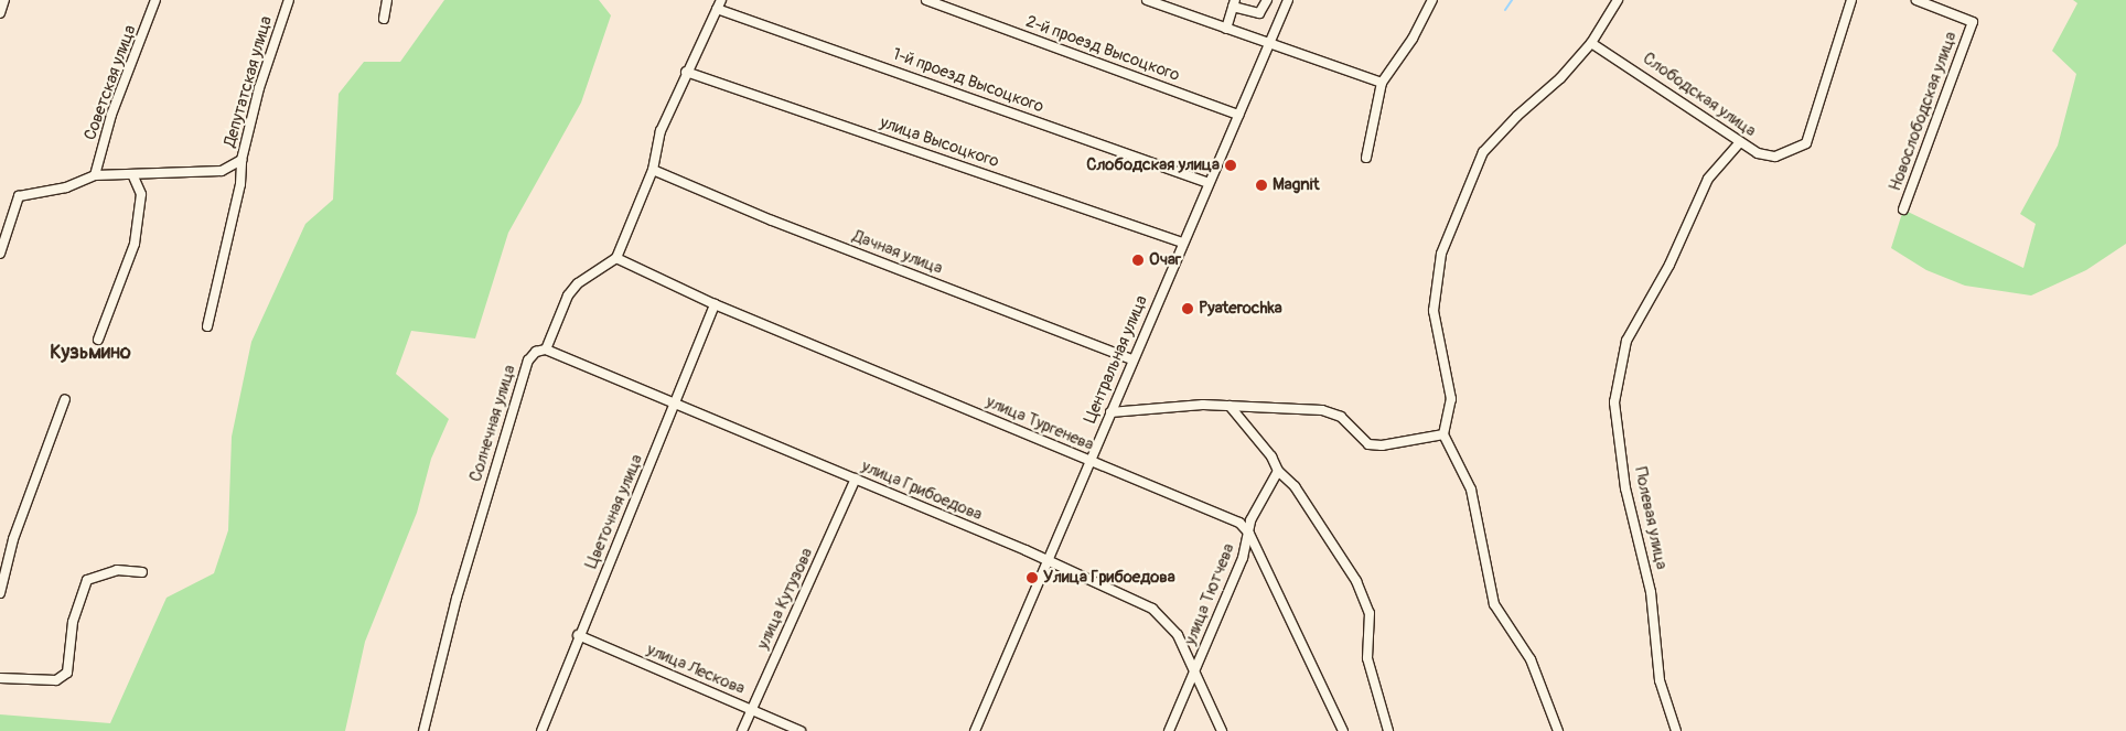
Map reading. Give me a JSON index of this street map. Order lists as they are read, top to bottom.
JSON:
{
  "streets": {
    "street": [
      "2-й проезд Высоцкого",
      "1-й проезд Высоцкого",
      "Депутатская улица",
      "Советская улица",
      "Слободская улица",
      "Новослободская улица",
      "улица Высоцкого",
      "Дачная улица",
      "Центральная улица",
      "Солнечная улица",
      "улица Тургенева",
      "улица Грибоедова",
      "Цветочная улица",
      "Полевая улица",
      "улица Тютчева",
      "улица Кутузова",
      "улица Лескова"
    ]
  },
  "crossings": [
    ["2-й проезд Высоцкого", "Центральная улица"],
    ["1-й проезд Высоцкого", "Центральная улица"],
    ["Депутатская улица", "Советская улица"],
    ["Слободская улица", "Полевая улица"],
    ["улица Высоцкого", "Центральная улица"],
    ["Дачная улица", "Центральная улица"],
    ["Центральная улица", "улица Тургенева"],
    ["Центральная улица", "улица Грибоедова"],
    ["Солнечная улица", "улица Тургенева"],
    ["Солнечная улица", "улица Грибоедова"],
    ["улица Тургенева", "Цветочная улица"],
    ["улица Тургенева", "улица Тютчева"],
    ["улица Грибоедова", "Цветочная улица"],
    ["улица Грибоедова", "улица Тютчева"],
    ["улица Грибоедова", "улица Кутузова"],
    ["Цветочная улица", "улица Лескова"],
    ["улица Кутузова", "улица Лескова"]
  ],
  "districts": ["Кузьмино"],
  "places": [
    "Слободская улица",
    "Magnit",
    "Очаг",
    "Pyaterochka",
    "Улица Грибоедова"
  ]
}
